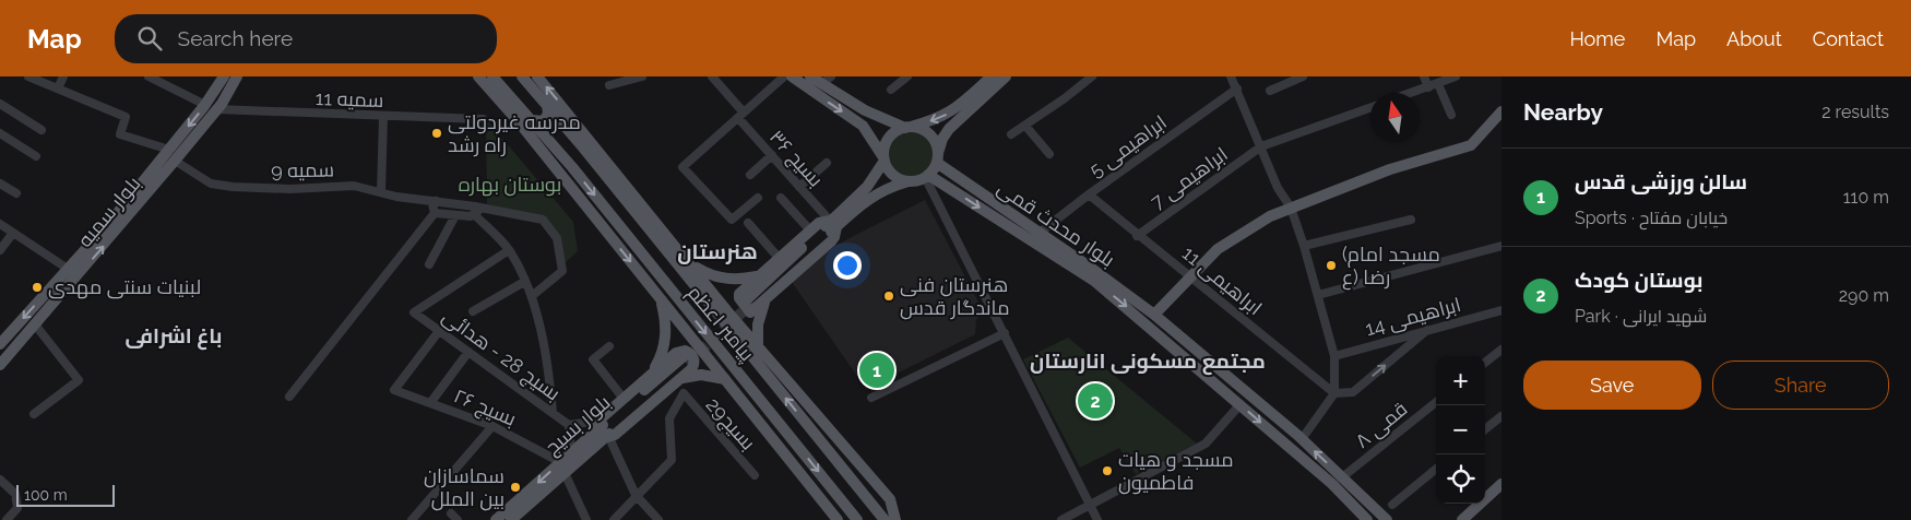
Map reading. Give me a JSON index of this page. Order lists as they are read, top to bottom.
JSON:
{
  "streets": {
    "main road": [
      "بلوار سمیه",
      "بلوار محدث قمی",
      "پیامبر اعظم",
      "بلوار بسیج"
    ],
    "street": [
      "سمیه 11",
      "ابراهیمی 5",
      "بسیج ۳۶",
      "سمیه 9",
      "ابراهیمی 7",
      "ابراهیمی 11",
      "ابراهیمی 14",
      "بسیج 28 - هدائی",
      "بسیج ۲۶",
      "بسیج29",
      "قمی ۸"
    ]
  },
  "crossings": [
    ["سمیه 11", "بلوار سمیه"],
    ["ابراهیمی 5", "بلوار محدث قمی"],
    ["ابراهیمی 5", "ابراهیمی 11"],
    ["سمیه 9", "بلوار سمیه"],
    ["ابراهیمی 7", "ابراهیمی 11"],
    ["بلوار محدث قمی", "قمی ۸"],
    ["بسیج 28 - هدائی", "بسیج ۲۶"],
    ["بسیج ۲۶", "بلوار بسیج"]
  ],
  "districts": ["هنرستان", "باغ اشرافی", "مجتمع مسکونی انارستان"],
  "parks": ["بوستان بهاره"],
  "places": [
    "مدرسه غیردولتی راه رشد",
    "(مسجد امام رضا (ع",
    "لبنیات سنتی مهدی",
    "هنرستان فنی ماندگار قدس",
    "مسجد و هیات فاطمیون",
    "سماسازان بین الملل"
  ],
  "scale_bar": "100 m",
  "north": "top",
  "page": {
    "header": "Map",
    "search": "Search here",
    "nav": [
      "Home",
      "Map",
      "About",
      "Contact"
    ],
    "heading": ["Nearby", "2 results"],
    "list": [
      {
        "mark": "1",
        "name": "سالن ورزشی قدس",
        "note": "Sports · خیابان مفتاح",
        "value": "110 m"
      },
      {
        "mark": "2",
        "name": "بوستان کودک",
        "note": "Park · شهید ایرانی",
        "value": "290 m"
      }
    ],
    "buttons": ["Save", "Share"],
    "pins": ["1", "2"],
    "map_buttons": ["+", "−"],
    "scale": "100 m"
  }
}
